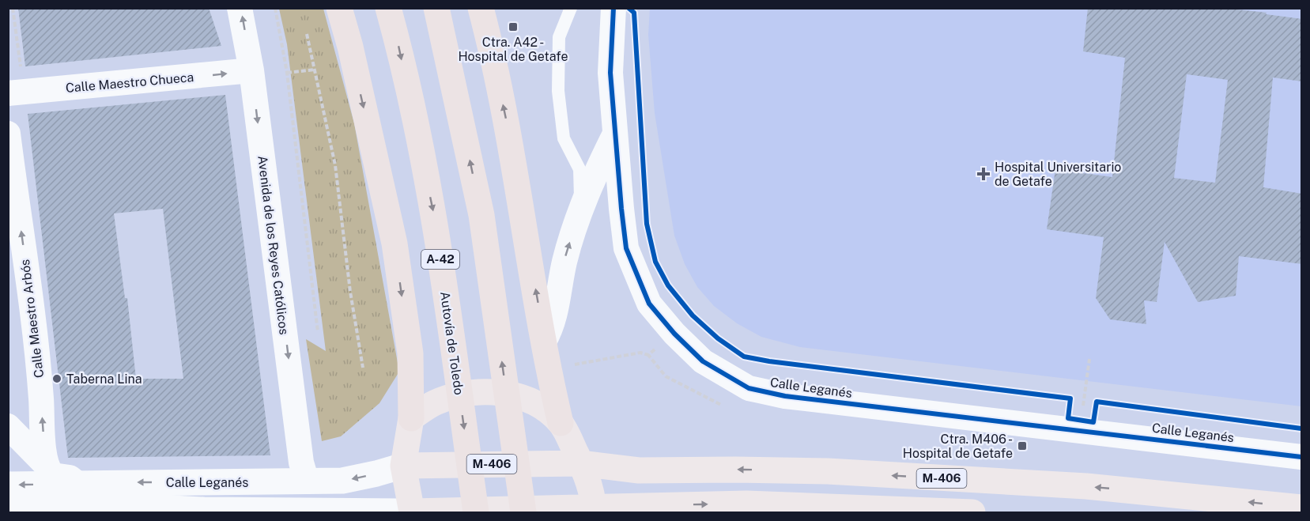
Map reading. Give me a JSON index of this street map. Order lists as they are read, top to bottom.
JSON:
{
  "streets": {
    "highway": [
      "A-42",
      "Autovía de Toledo",
      "Calle Leganés",
      "M-406"
    ],
    "street": ["Calle Maestro Chueca", "Avenida de los Reyes Católicos", "Calle Maestro Arbós"]
  },
  "crossings": [
    ["Calle Maestro Chueca", "Avenida de los Reyes Católicos"],
    ["Avenida de los Reyes Católicos", "Calle Leganés"]
  ],
  "one_way": ["Calle Maestro Chueca", "Calle Maestro Arbós"],
  "places": {
    "transit": ["Ctra. A42 - Hospital de Getafe", "Ctra. M406 - Hospital de Getafe"],
    "health": ["Hospital Universitario de Getafe"],
    "other": ["Taberna Lina"]
  }
}
